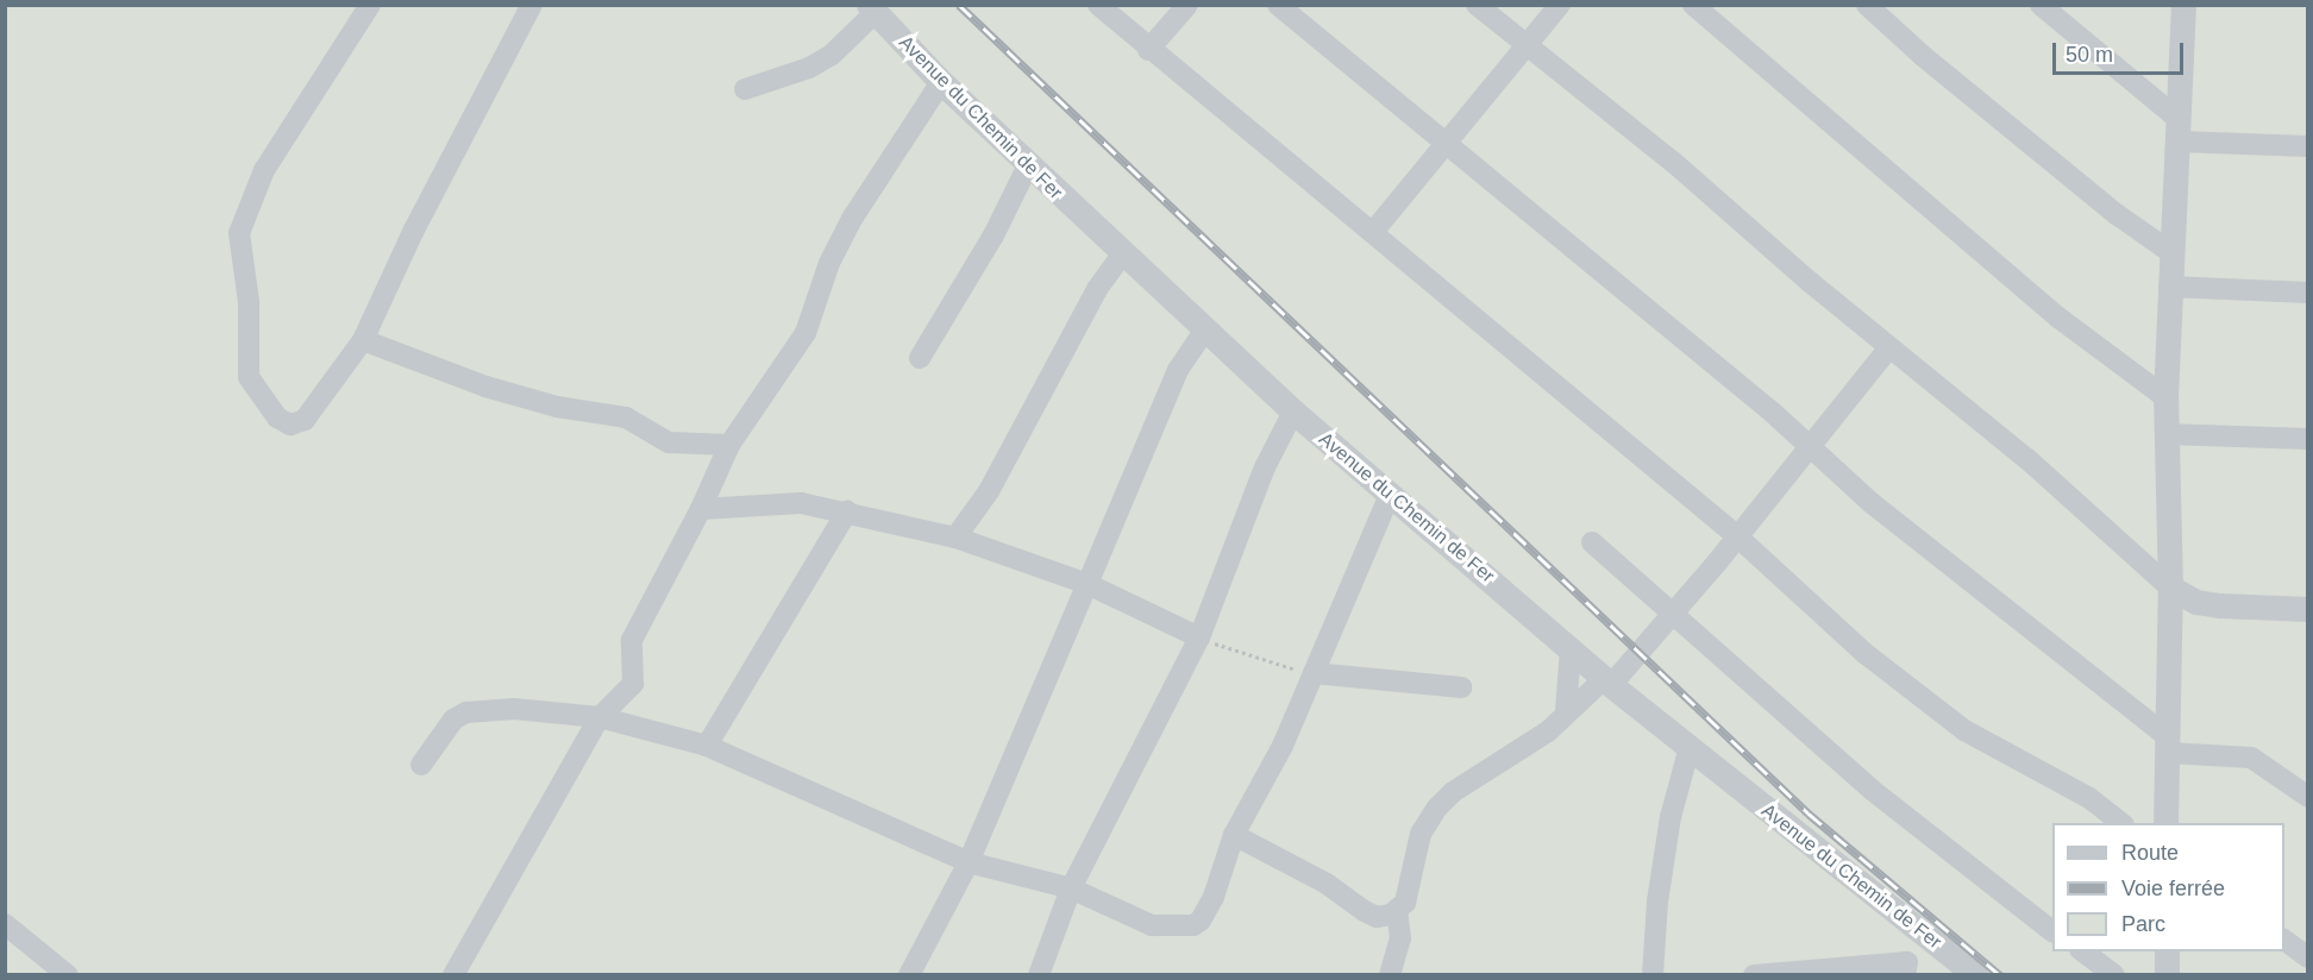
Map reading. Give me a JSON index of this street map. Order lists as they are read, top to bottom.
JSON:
{
  "streets": {
    "street": ["Avenue du Chemin de Fer"]
  },
  "legend": ["Route", "Voie ferrée", "Parc"],
  "scale_bar": "50 m"
}
